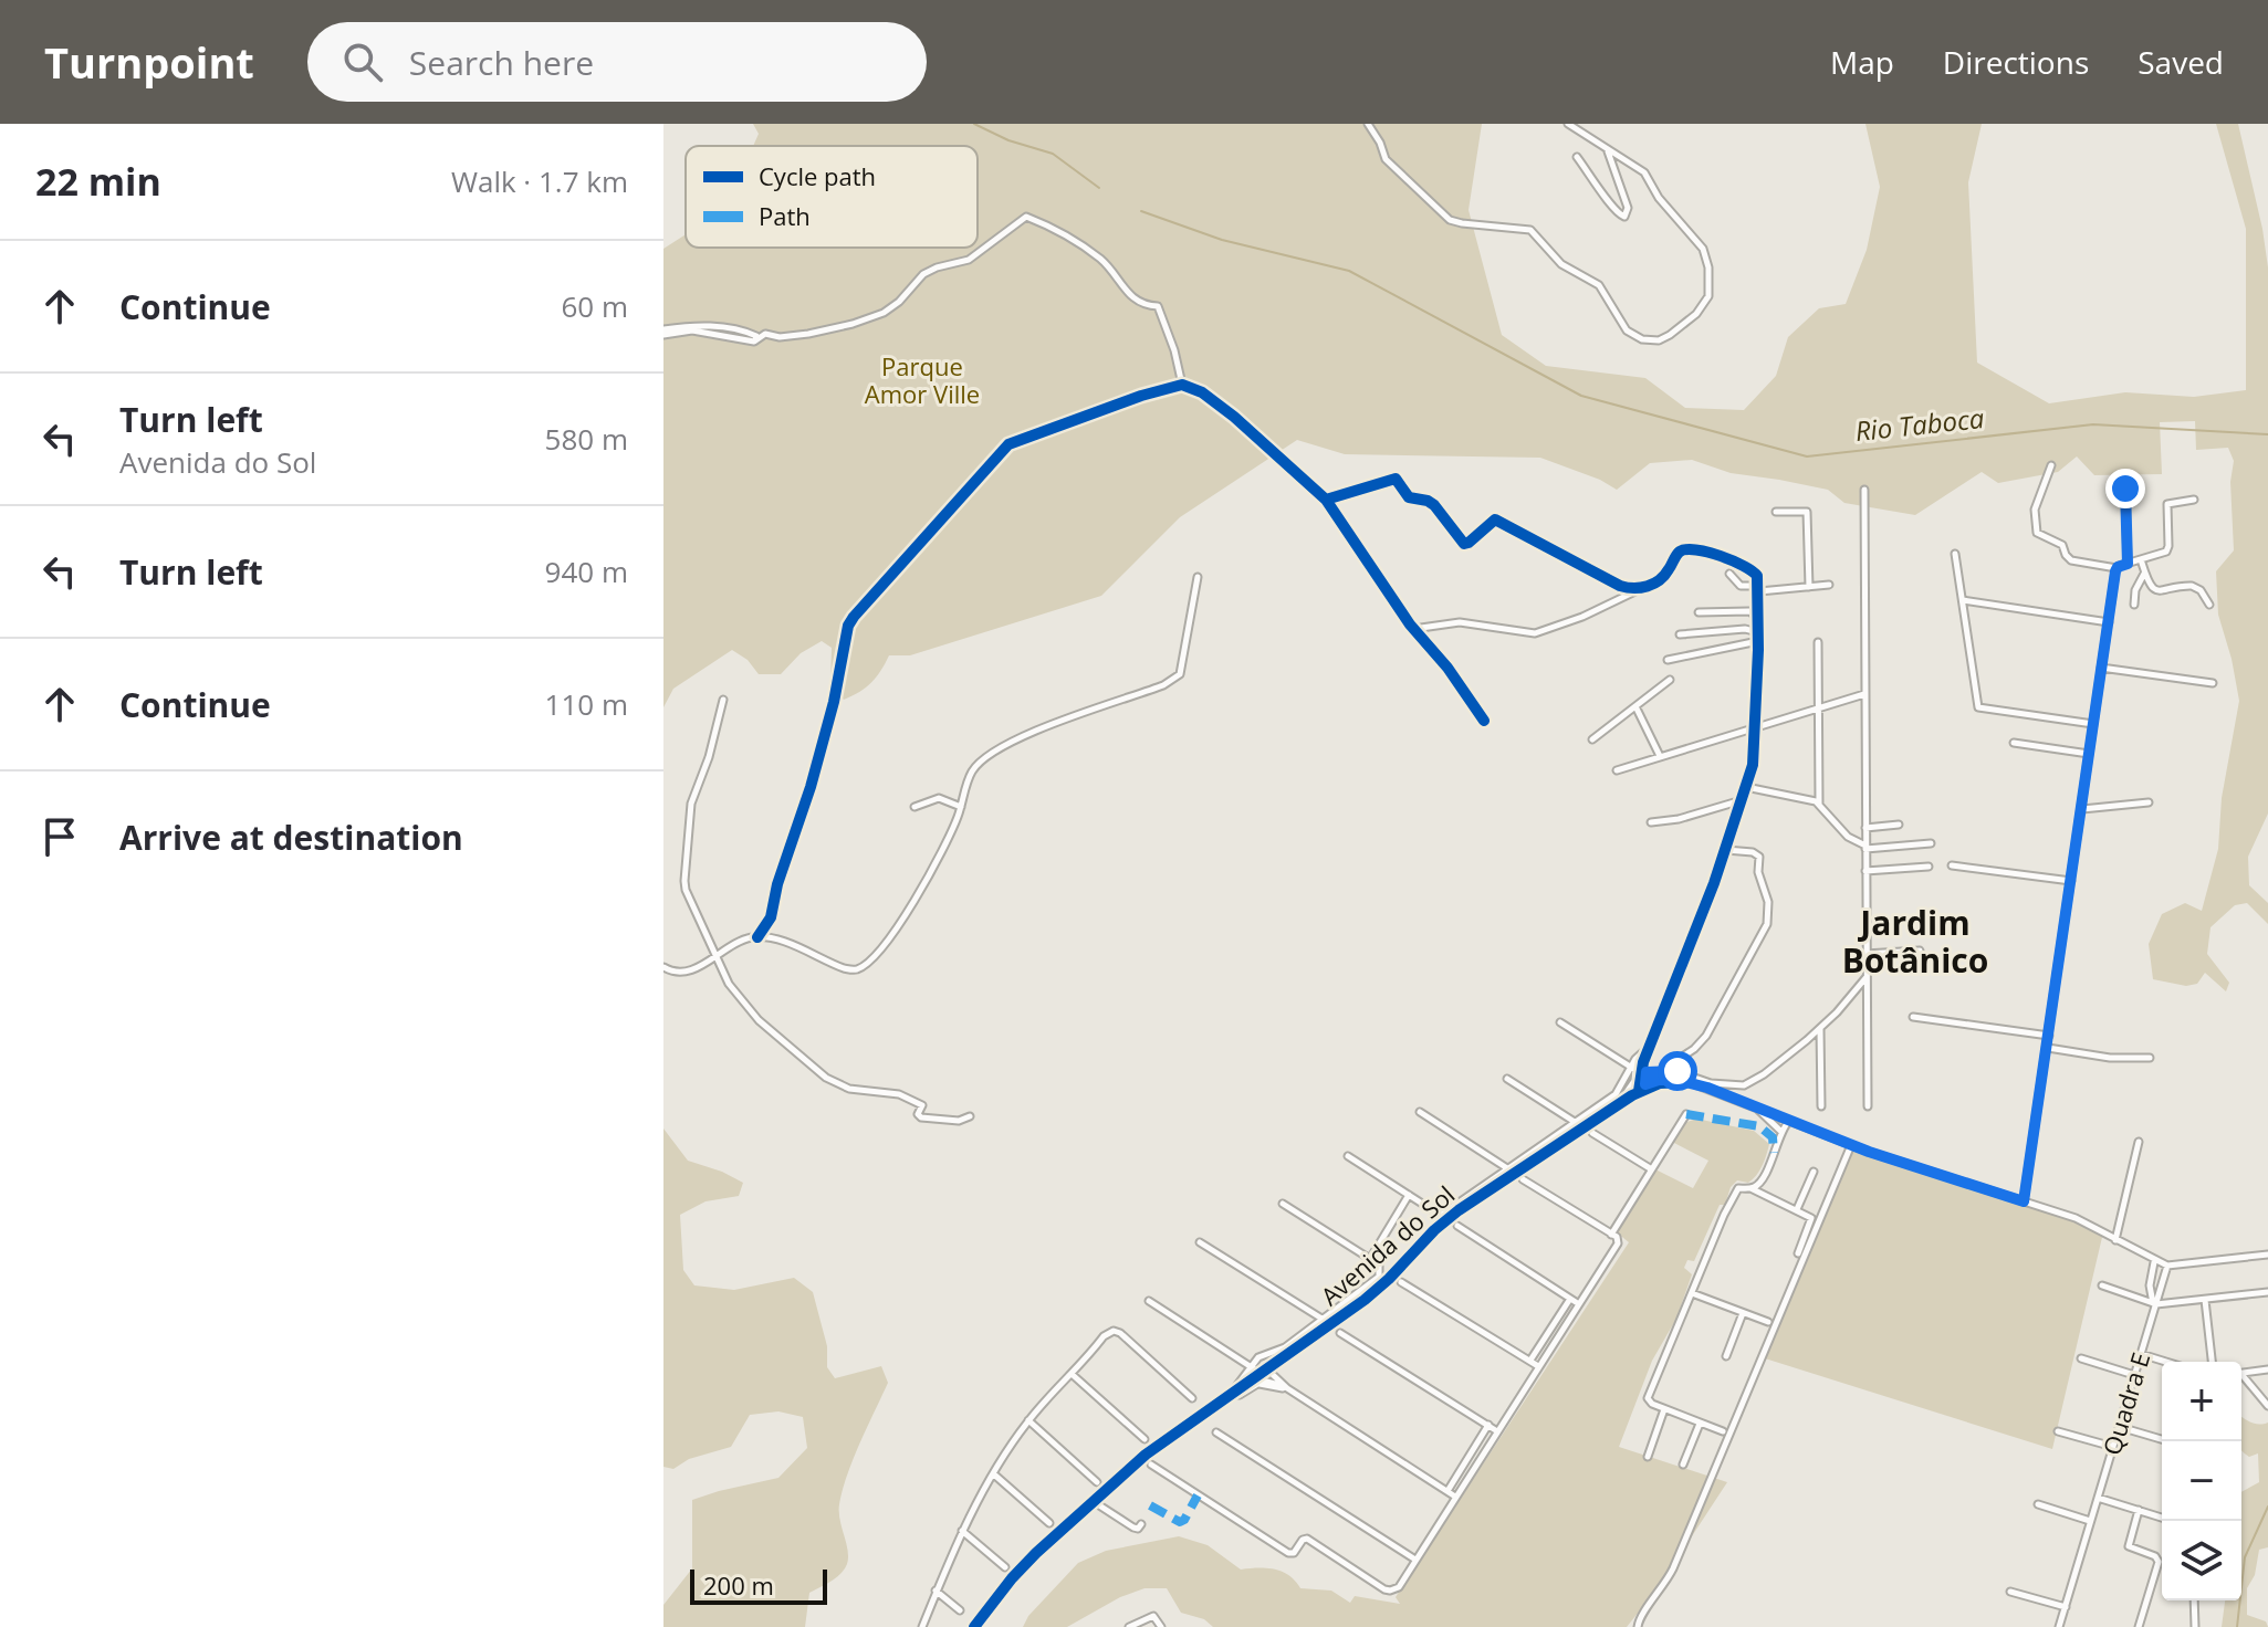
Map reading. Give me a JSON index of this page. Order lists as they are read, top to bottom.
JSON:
{
  "streets": {
    "street": ["Avenida do Sol", "Quadra E"]
  },
  "districts": ["Jardim Botânico"],
  "water": ["Rio Taboca"],
  "parks": ["Parque Amor Ville"],
  "legend": ["Cycle path", "Path"],
  "scale_bar": "200 m",
  "page": {
    "header": "Turnpoint",
    "search": "Search here",
    "nav": ["Map", "Directions", "Saved"],
    "heading": ["22 min", "Walk · 1.7 km"],
    "list": [
      ["Continue", "60 m"],
      ["Turn left", "Avenida do Sol", "580 m"],
      ["Turn left", "940 m"],
      ["Continue", "110 m"],
      "Arrive at destination"
    ],
    "map_buttons": ["+", "−"],
    "scale": "200 m"
  }
}
